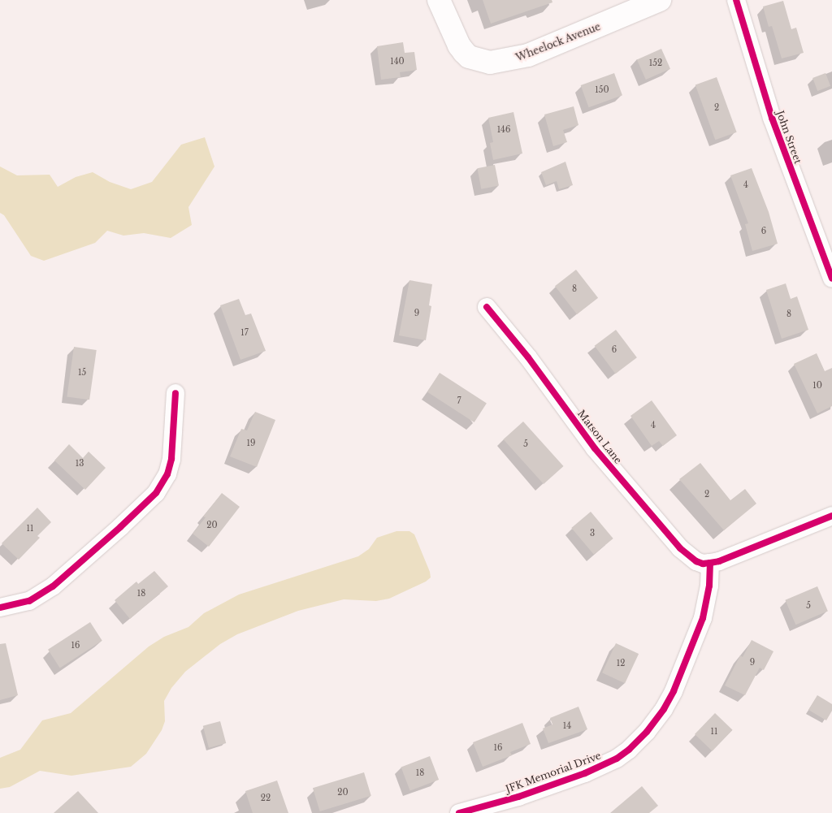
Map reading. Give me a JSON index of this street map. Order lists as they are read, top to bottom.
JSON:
{
  "streets": {
    "street": [
      "Wheelock Avenue",
      "John Street",
      "Matson Lane",
      "JFK Memorial Drive"
    ]
  },
  "crossings": [
    ["Matson Lane", "JFK Memorial Drive"]
  ],
  "house_numbers": [
    "140",
    "152",
    "150",
    "2",
    "146",
    "4",
    "6",
    "8",
    "9",
    "8",
    "17",
    "6",
    "15",
    "10",
    "7",
    "4",
    "19",
    "5",
    "13",
    "2",
    "20",
    "11",
    "3",
    "18",
    "5",
    "16",
    "9",
    "12",
    "14",
    "11",
    "16",
    "18",
    "20",
    "22"
  ]
}
